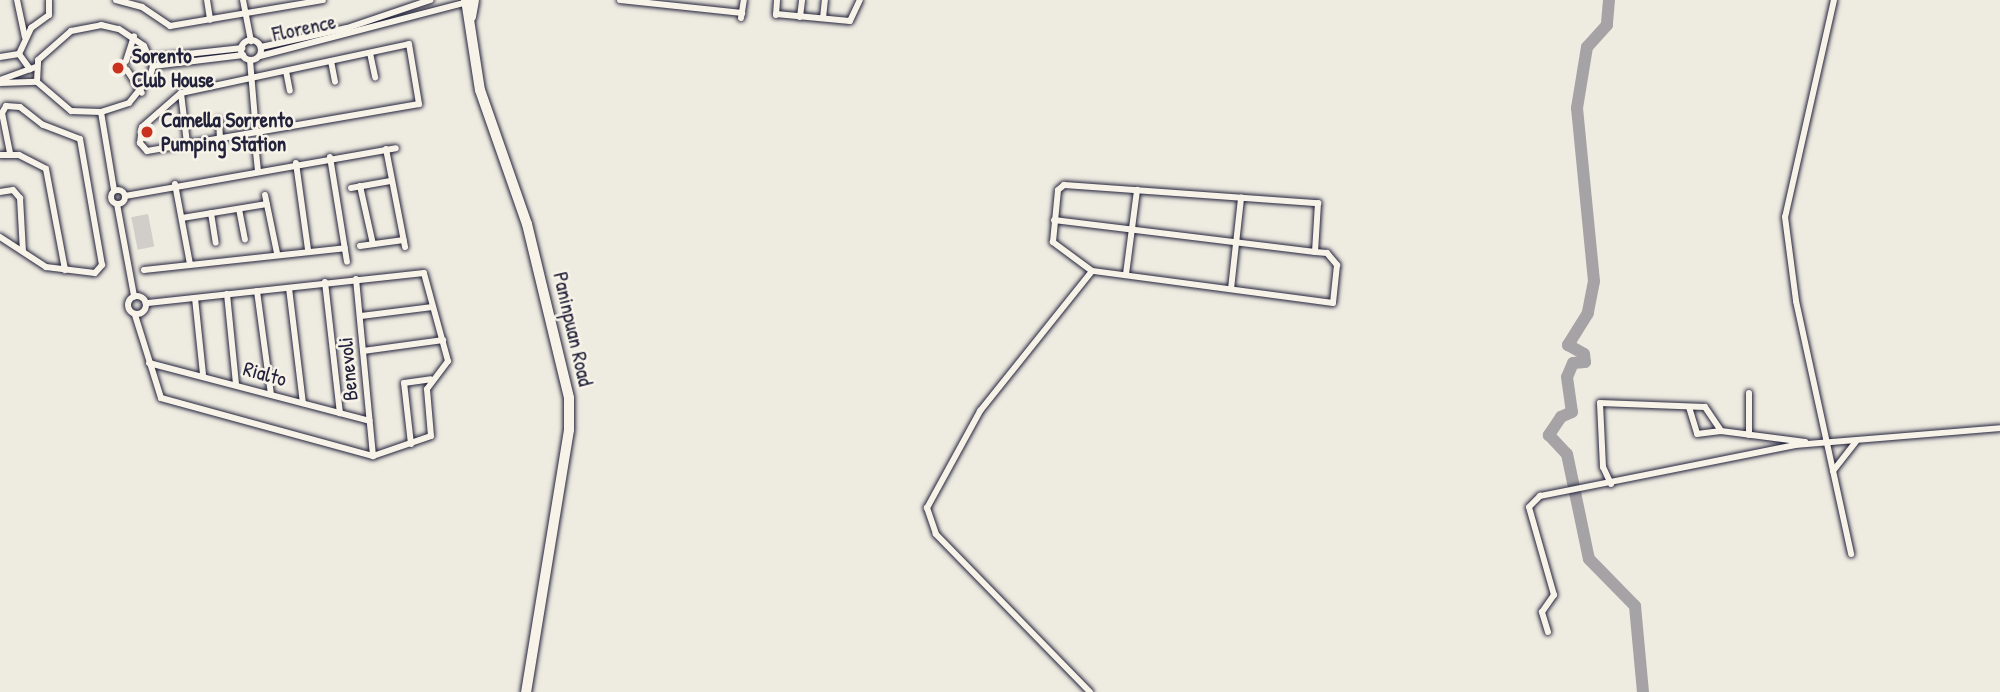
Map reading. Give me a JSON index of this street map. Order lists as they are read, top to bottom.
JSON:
{
  "streets": {
    "main road": ["Paninpuan Road"],
    "street": ["Florence", "Benevoli", "Rialto"]
  },
  "crossings": [
    ["Florence", "Paninpuan Road"],
    ["Benevoli", "Rialto"]
  ],
  "places": ["Sorento Club House", "Camella Sorrento Pumping Station"]
}
